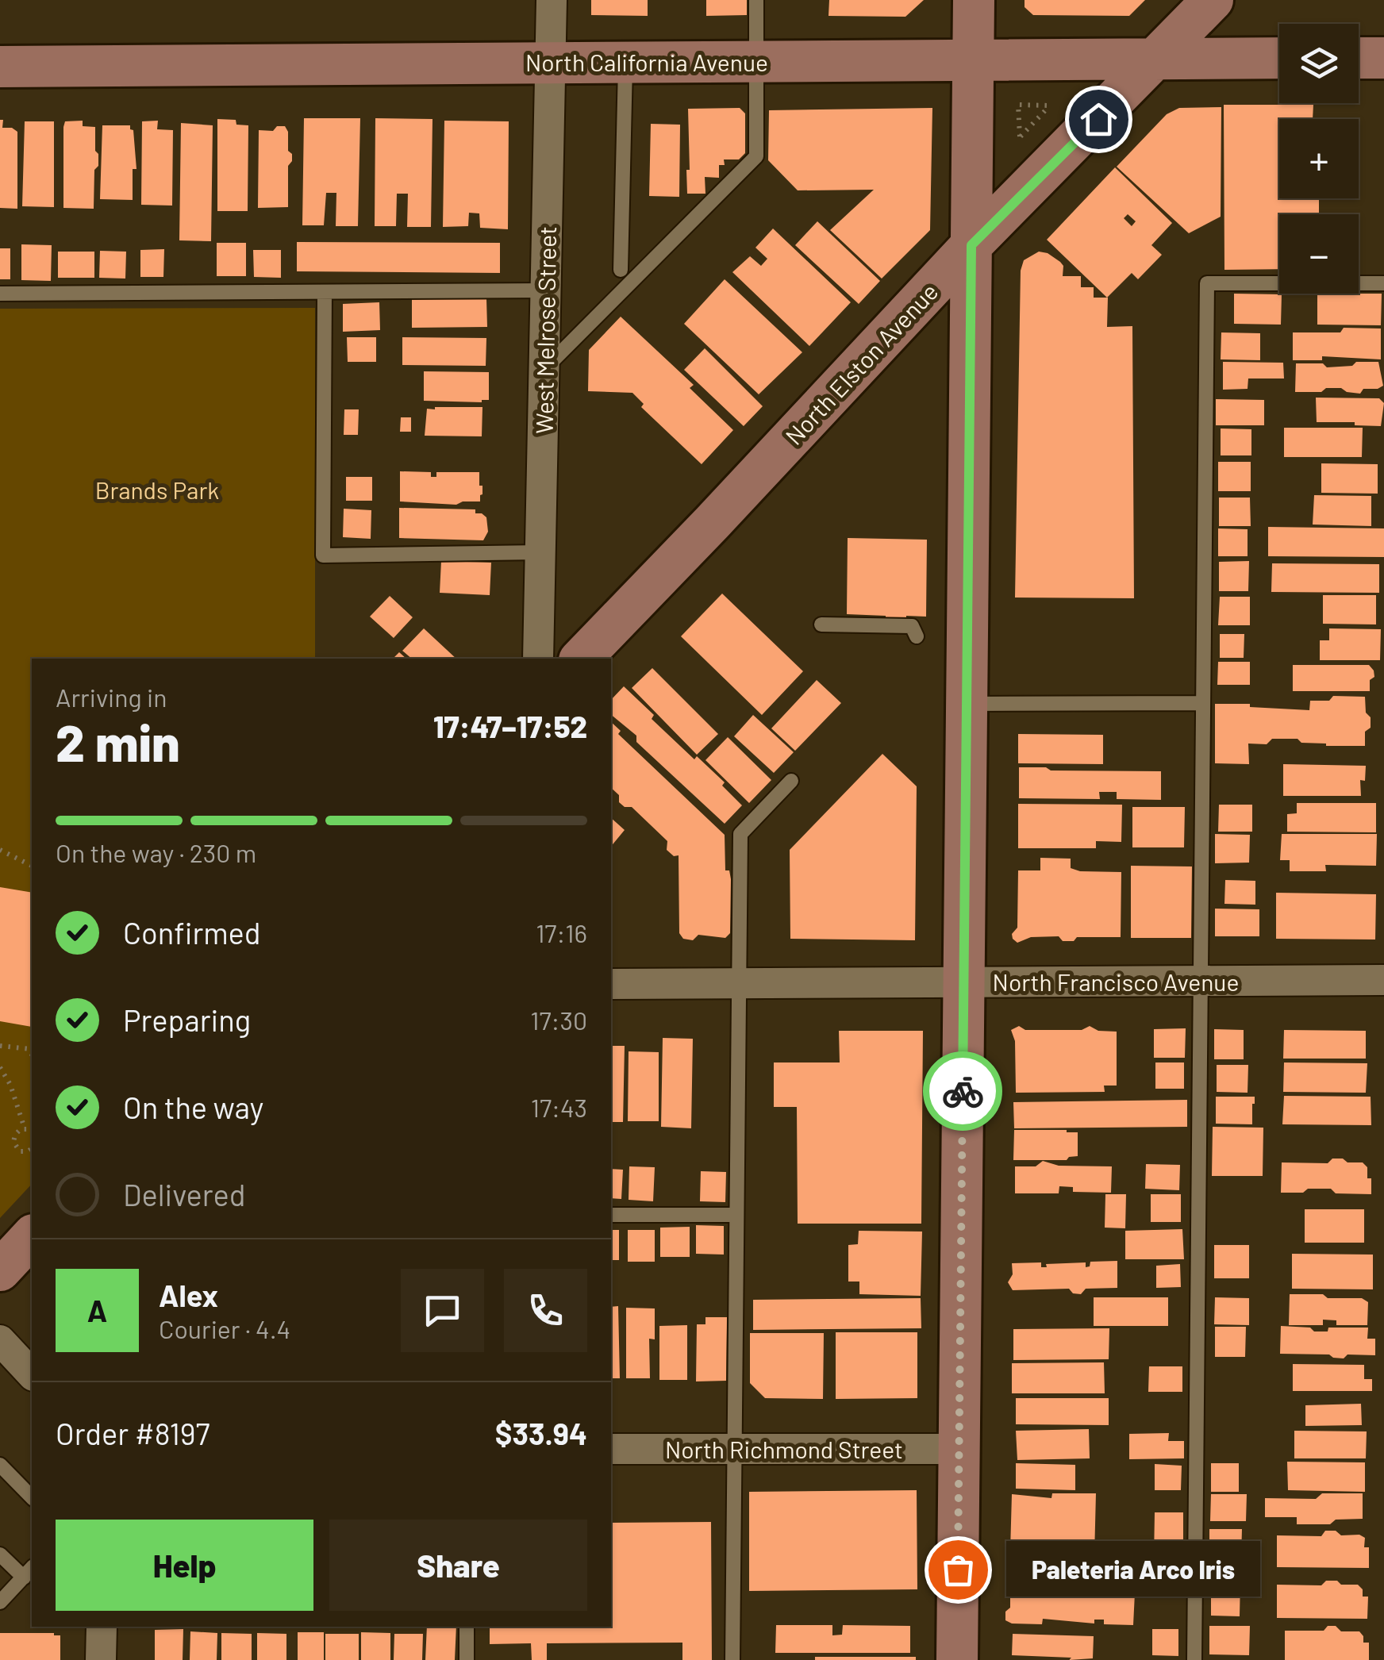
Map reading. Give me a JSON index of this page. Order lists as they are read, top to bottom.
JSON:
{
  "streets": {
    "main road": ["North California Avenue", "North Elston Avenue"],
    "street": ["West Melrose Street", "North Francisco Avenue", "North Richmond Street"]
  },
  "crossings": [
    ["North California Avenue", "West Melrose Street"],
    ["North California Avenue", "North Elston Avenue"]
  ],
  "parks": ["Brands Park"],
  "places": ["Paleteria Arco Iris"],
  "page": {
    "map_buttons": ["+", "−"],
    "heading": ["2 min", "Arriving in", "17:47–17:52"],
    "panel": [
      "Alex",
      "Courier · 4.4",
      "Order #8197",
      "$33.94"
    ],
    "bar": "On the way · 230 m",
    "list": [
      ["Confirmed", "17:16"],
      ["Preparing", "17:30"],
      ["On the way", "17:43"],
      "Delivered"
    ],
    "round": "A",
    "buttons": ["Help", "Share"],
    "bubble": "Paleteria Arco Iris"
  }
}
